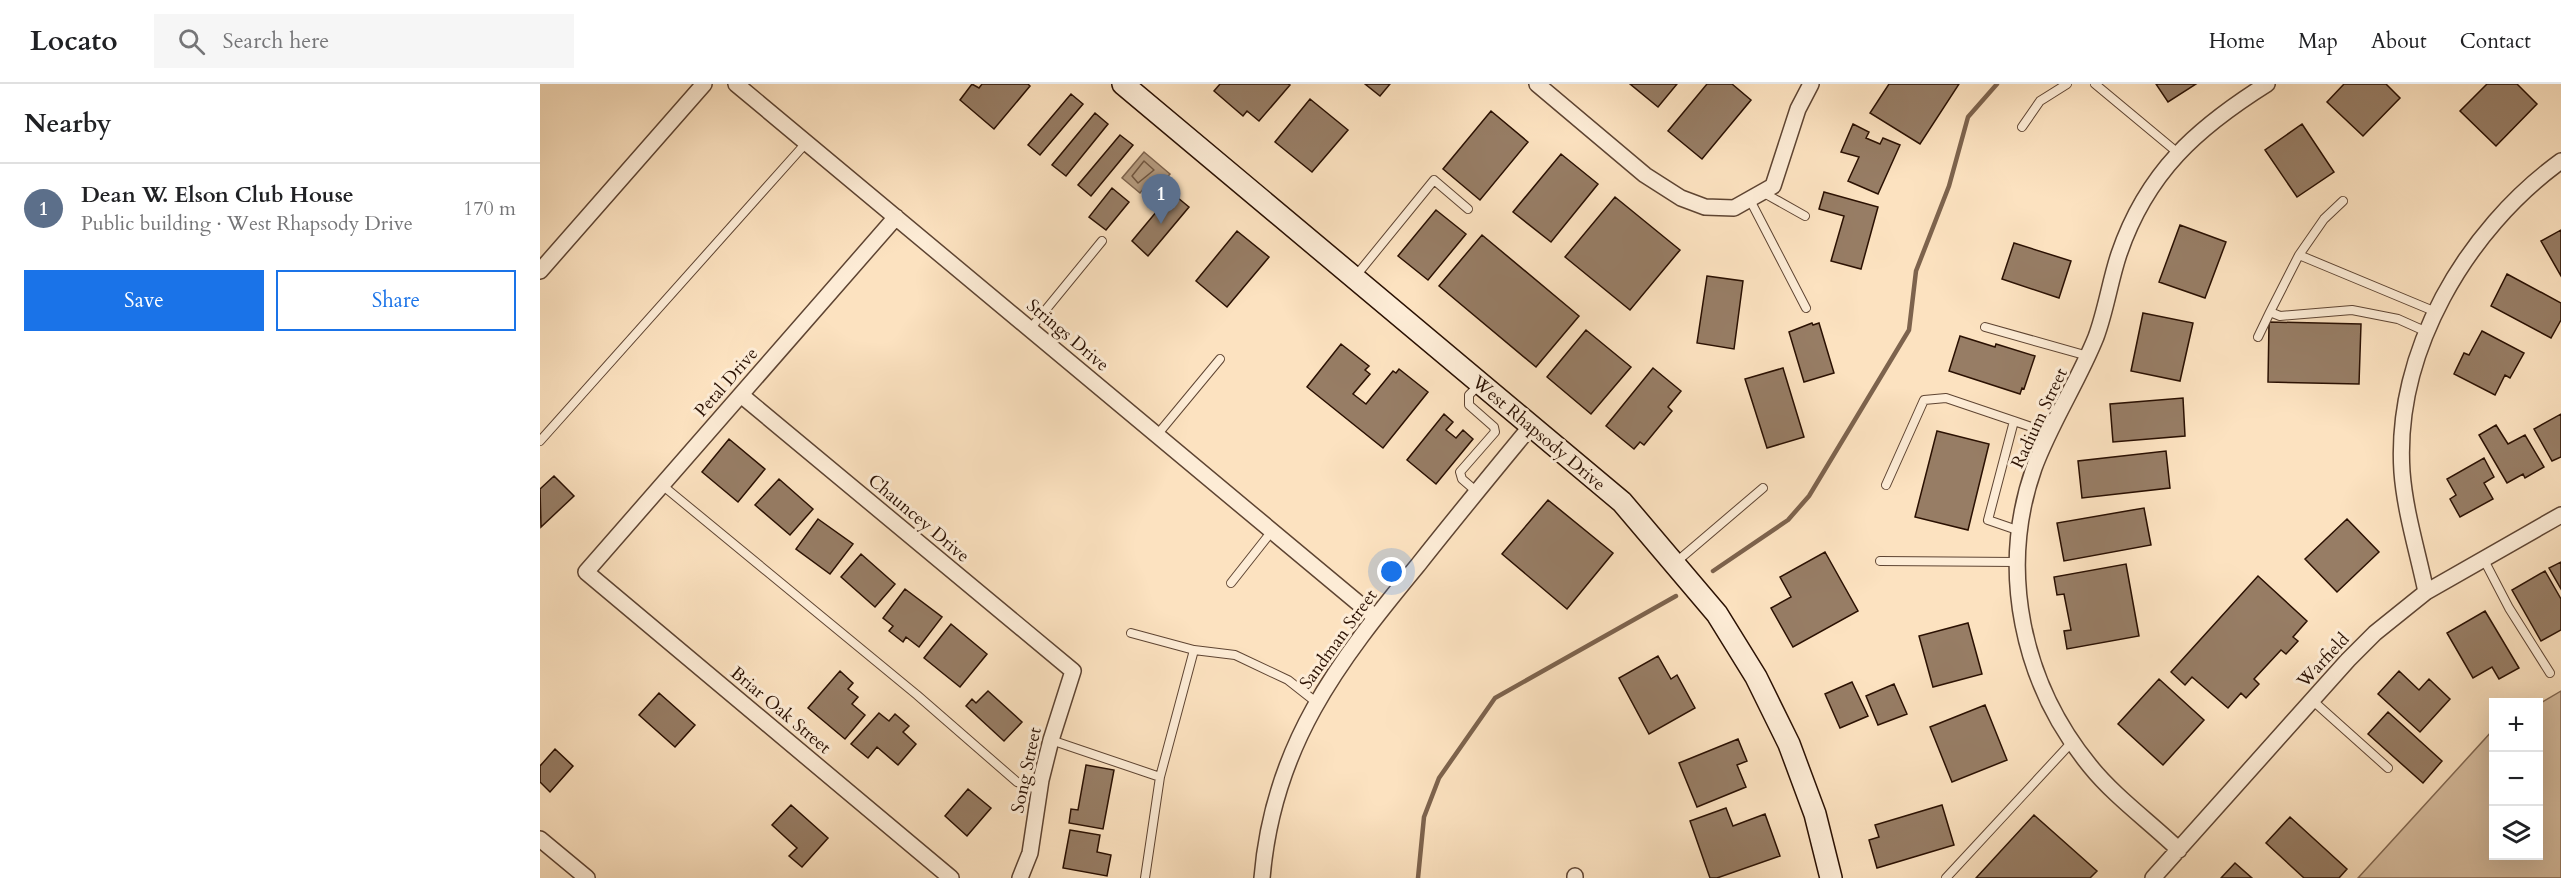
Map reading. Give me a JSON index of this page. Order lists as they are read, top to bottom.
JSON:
{
  "streets": {
    "street": [
      "Strings Drive",
      "Petal Drive",
      "Radium Street",
      "West Rhapsody Drive",
      "Chauncey Drive",
      "Sandman Street",
      "Warfield",
      "Briar Oak Street",
      "Song Street"
    ]
  },
  "crossings": [
    ["Strings Drive", "Petal Drive"],
    ["Strings Drive", "Sandman Street"],
    ["Petal Drive", "Chauncey Drive"],
    ["Petal Drive", "Briar Oak Street"],
    ["Radium Street", "Warfield"],
    ["West Rhapsody Drive", "Sandman Street"],
    ["Chauncey Drive", "Song Street"]
  ],
  "page": {
    "header": "Locato",
    "search": "Search here",
    "nav": [
      "Home",
      "Map",
      "About",
      "Contact"
    ],
    "heading": "Nearby",
    "list": [
      {
        "mark": "1",
        "name": "Dean W. Elson Club House",
        "note": "Public building · West Rhapsody Drive",
        "value": "170 m"
      }
    ],
    "pins": "1",
    "buttons": ["Save", "Share"],
    "map_buttons": ["+", "−"]
  }
}
